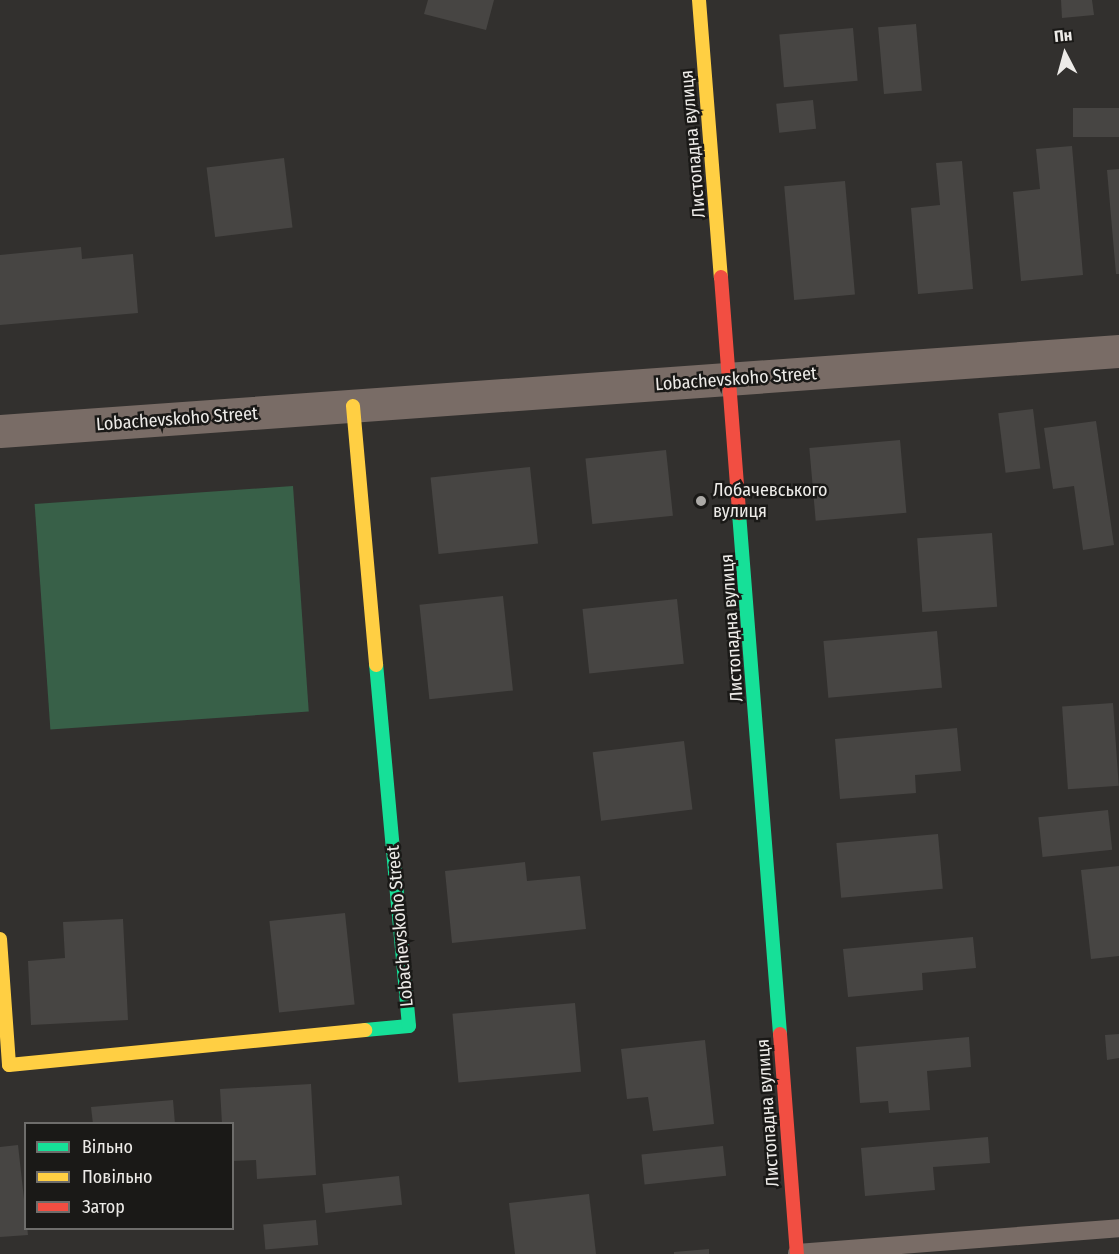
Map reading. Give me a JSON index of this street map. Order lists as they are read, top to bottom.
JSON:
{
  "streets": {
    "street": ["Листопадна вулиця", "Lobachevskoho Street"]
  },
  "crossings": [
    ["Листопадна вулиця", "Lobachevskoho Street"]
  ],
  "places": ["Лобачевського вулиця"],
  "legend": ["Вільно", "Повільно", "Затор"],
  "north": "top"
}
